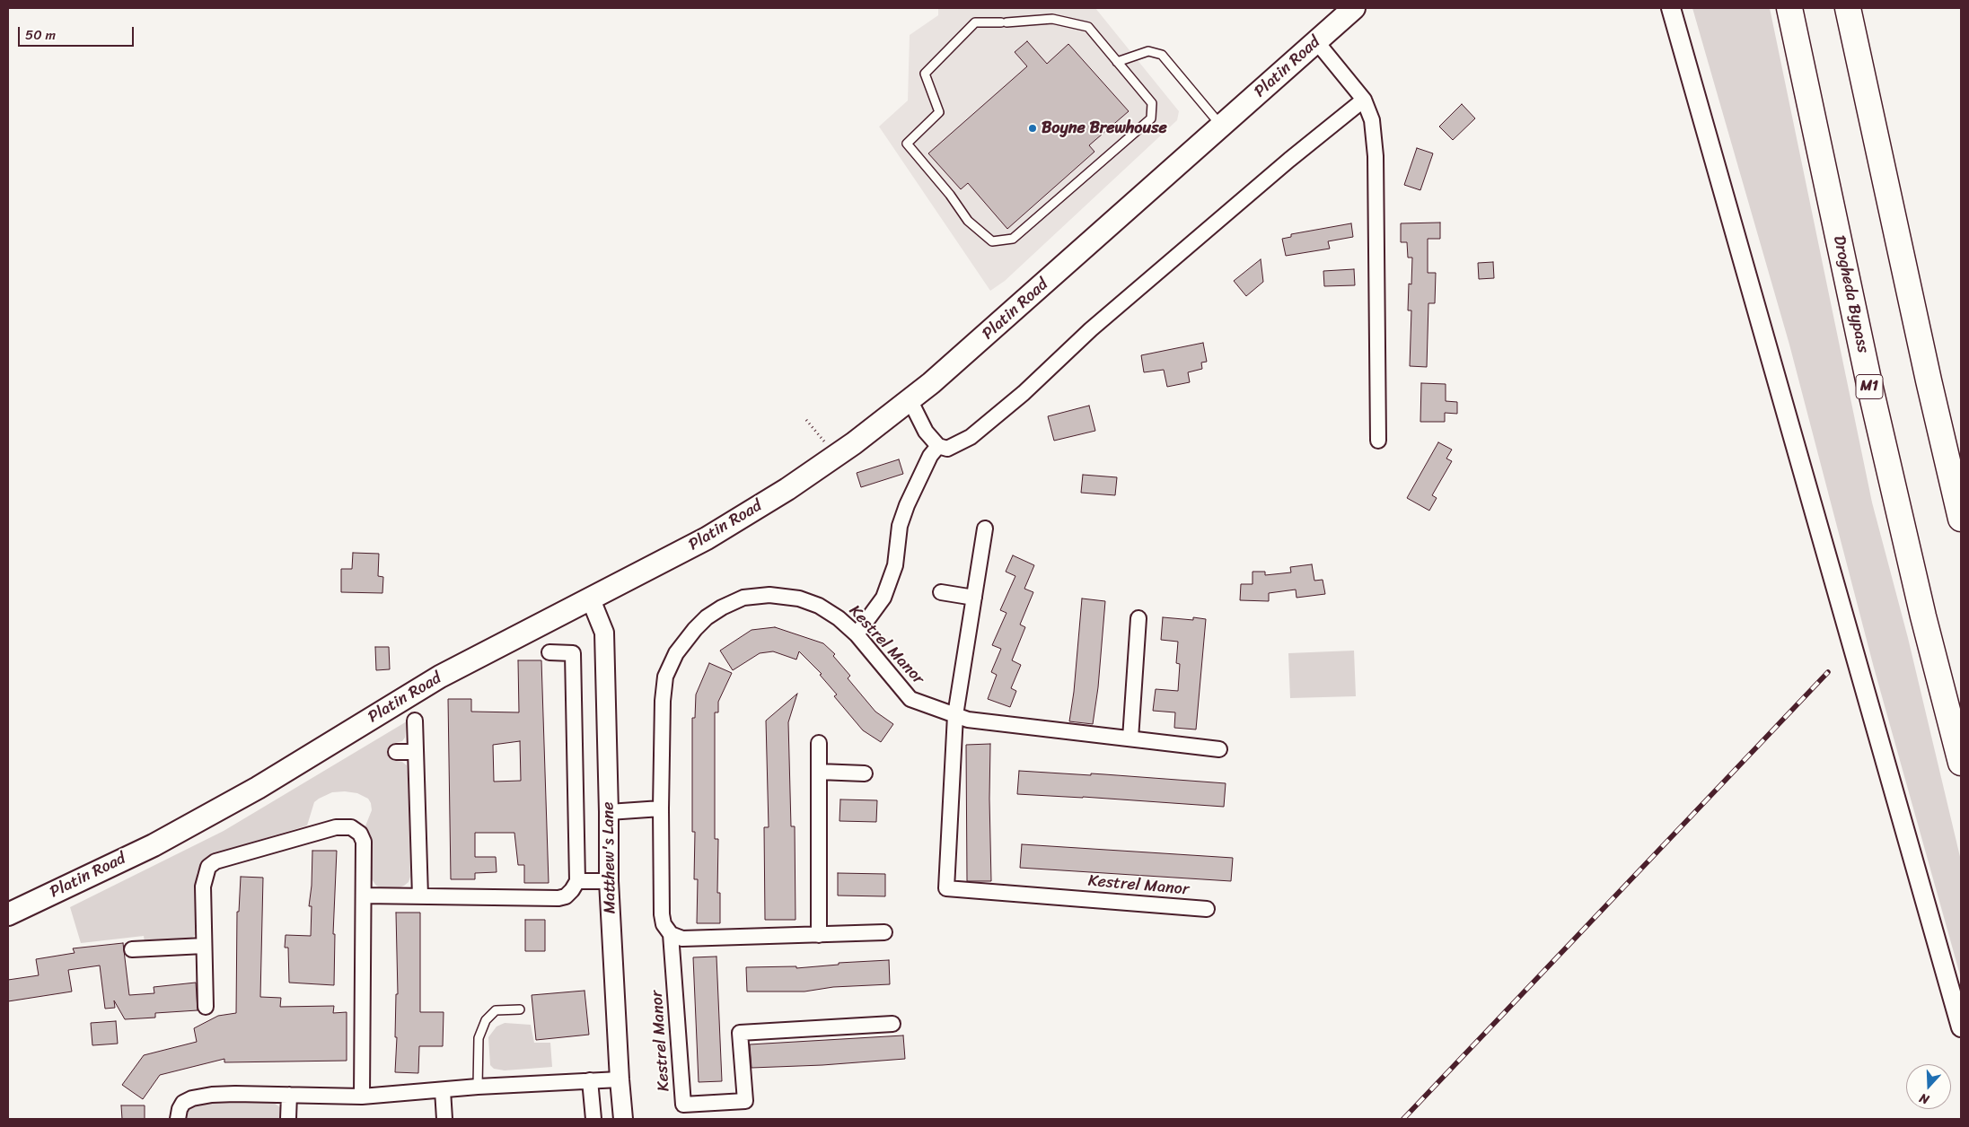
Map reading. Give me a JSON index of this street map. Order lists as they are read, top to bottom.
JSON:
{
  "streets": {
    "highway": ["Drogheda Bypass", "M1"],
    "main road": ["Platin Road"],
    "street": ["Kestrel Manor", "Matthew's Lane"]
  },
  "crossings": [
    ["Platin Road", "Matthew's Lane"]
  ],
  "places": ["Boyne Brewhouse"],
  "scale_bar": "50 m",
  "north": "bottom"
}
